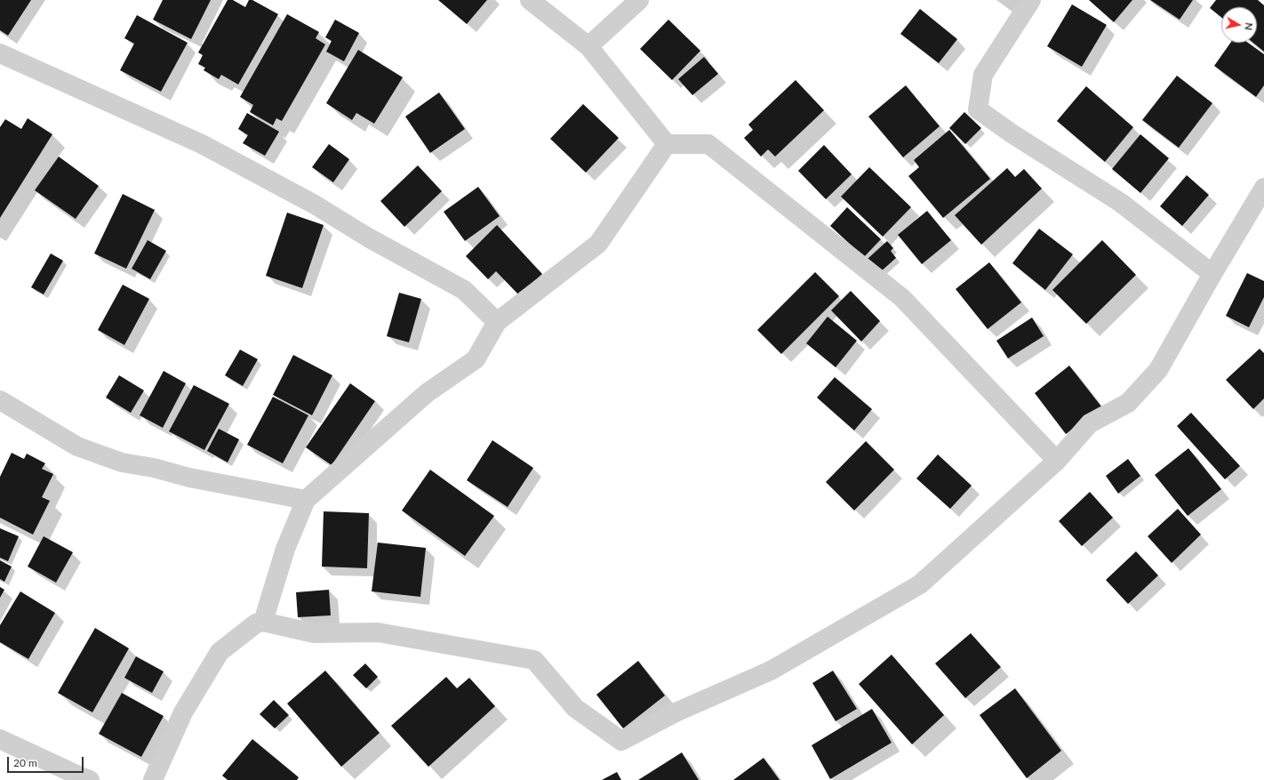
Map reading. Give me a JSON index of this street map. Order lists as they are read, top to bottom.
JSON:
{
  "scale_bar": "20 m",
  "north": "right"
}
